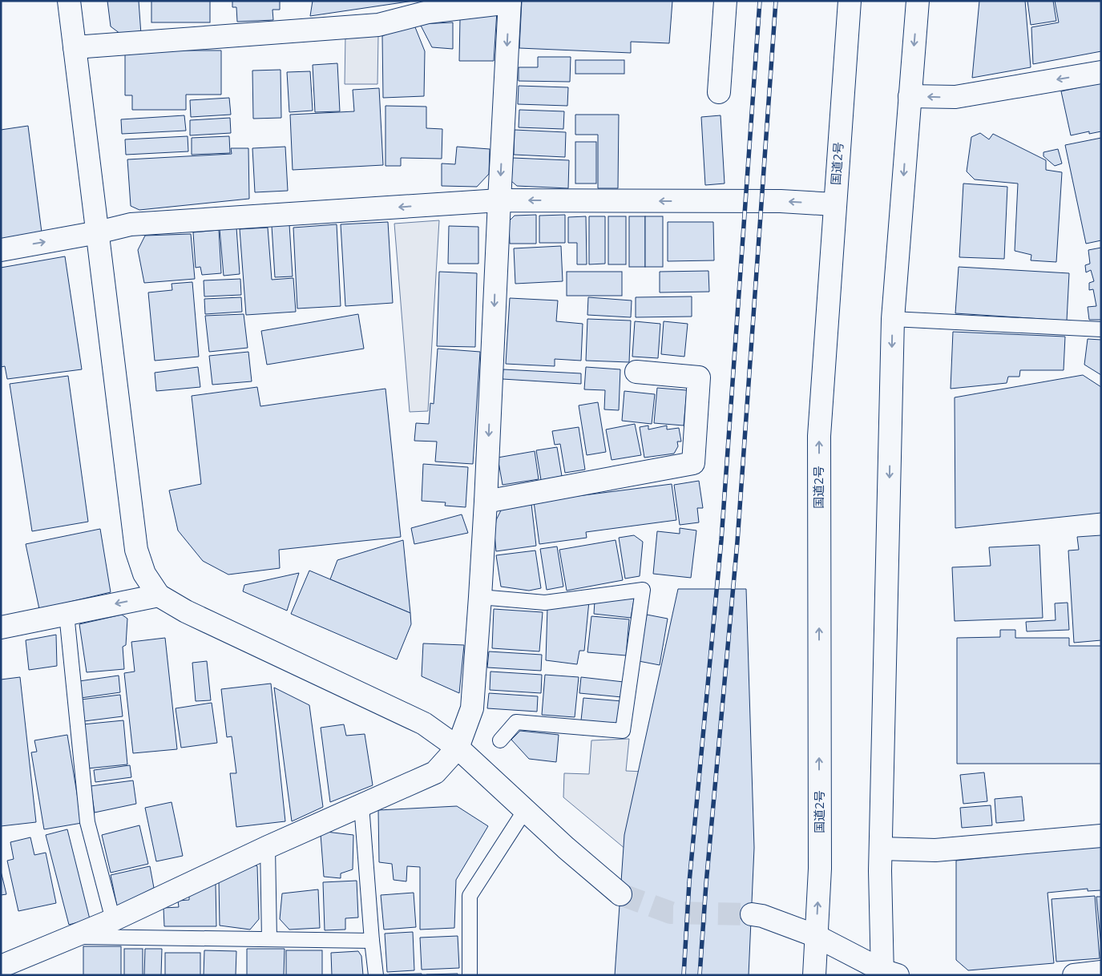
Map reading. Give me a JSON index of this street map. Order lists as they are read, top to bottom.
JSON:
{
  "streets": {
    "main road": ["国道2号"]
  }
}
